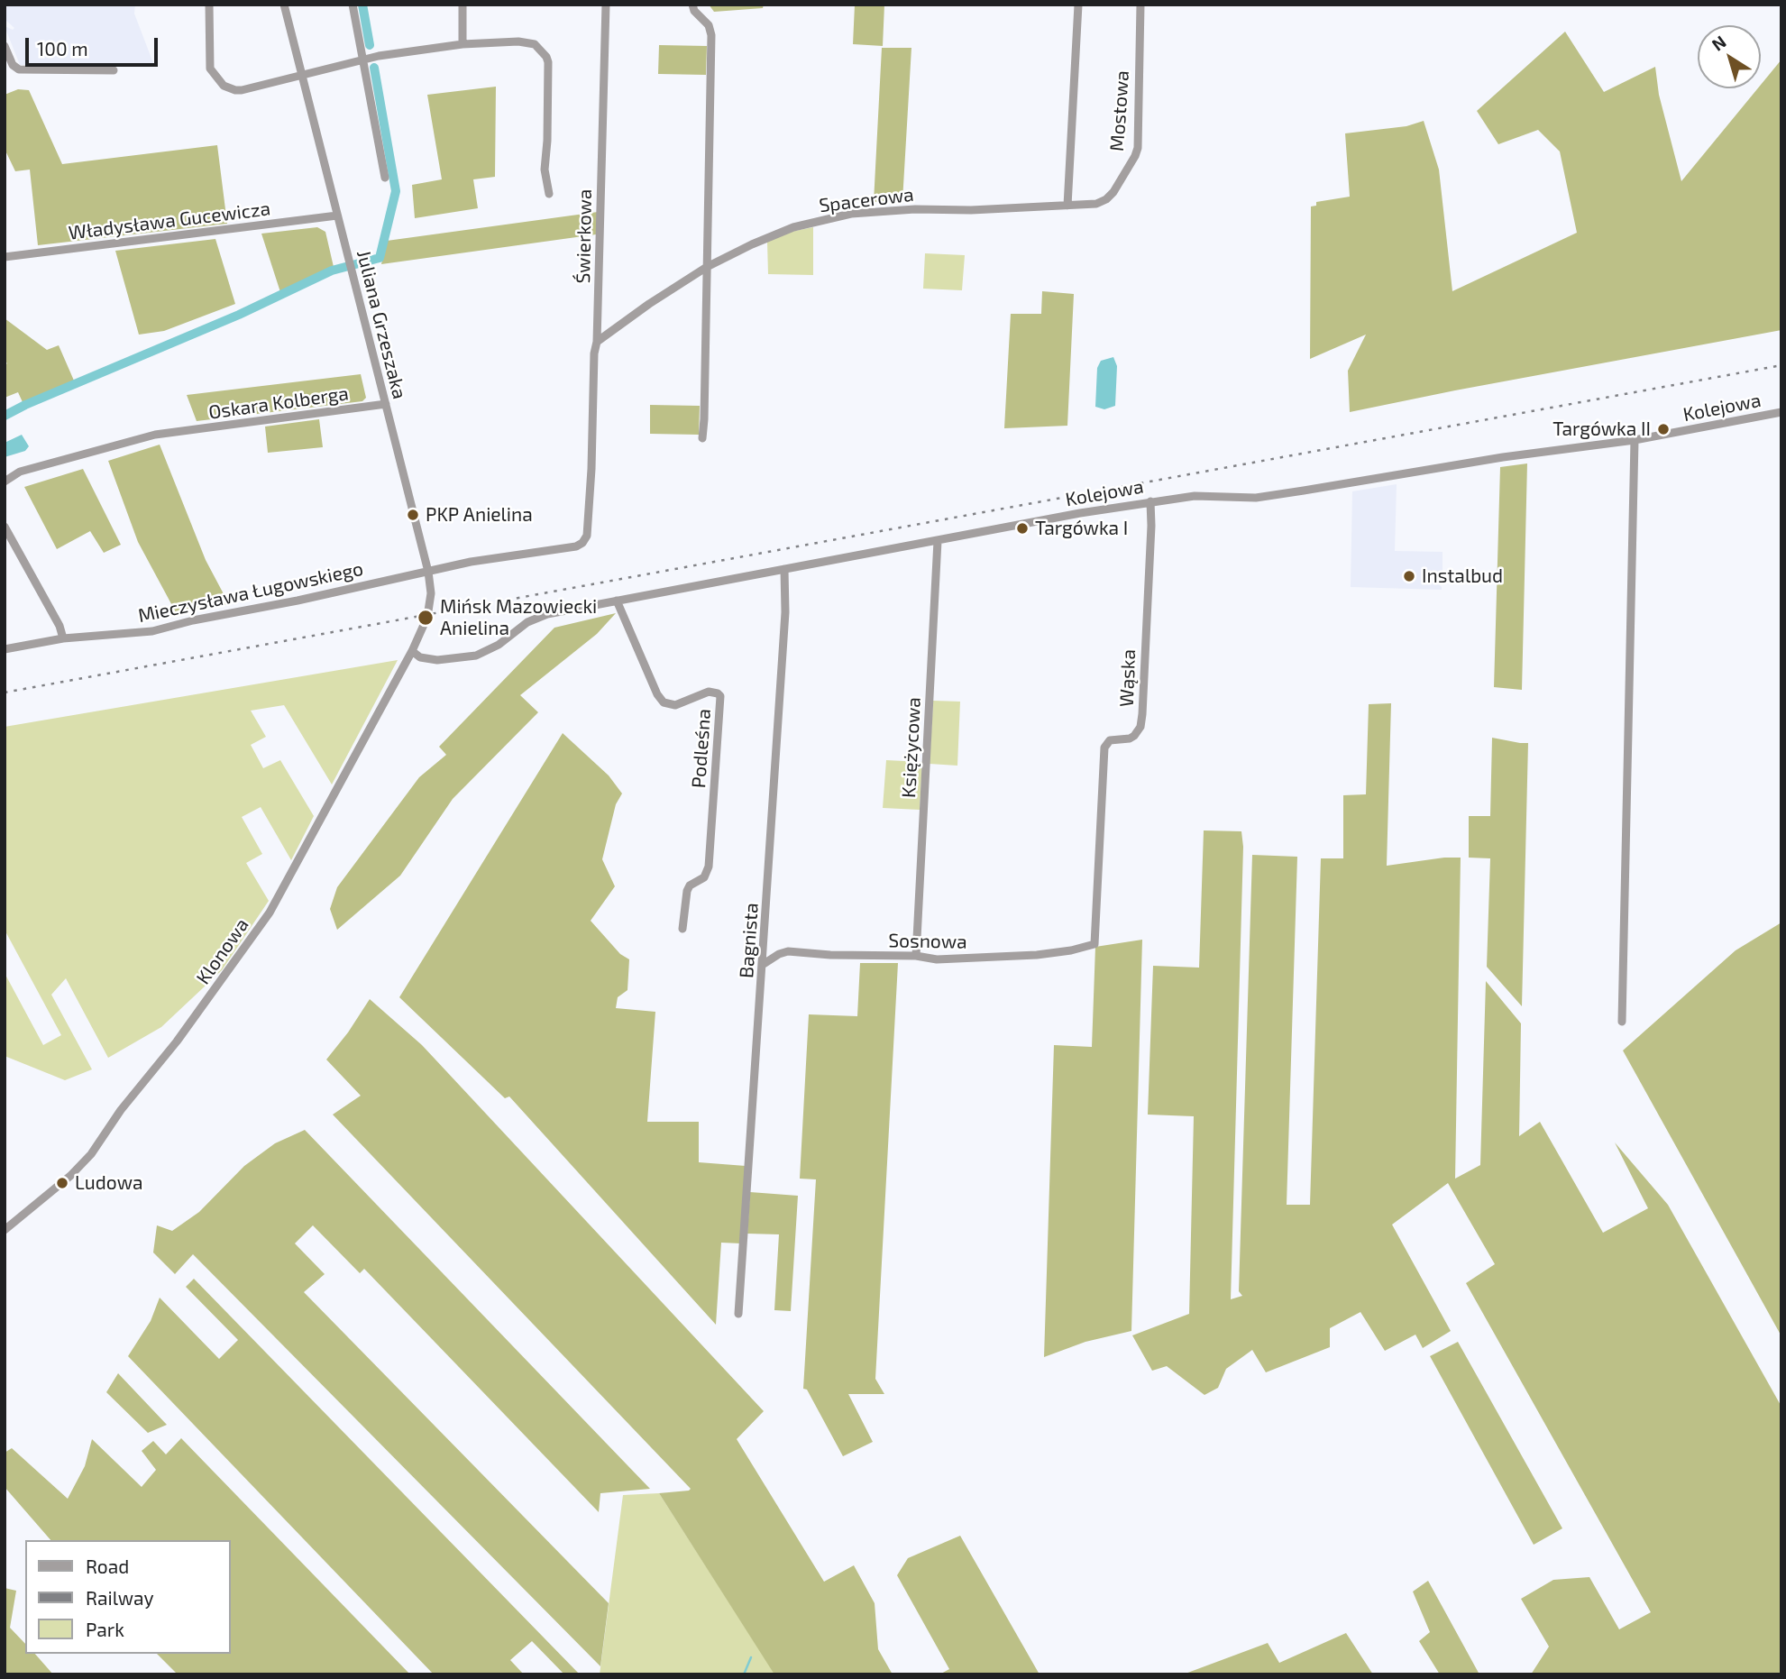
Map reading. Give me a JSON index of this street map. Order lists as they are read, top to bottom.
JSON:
{
  "streets": {
    "street": [
      "Mostowa",
      "Spacerowa",
      "Władysława Gucewicza",
      "Świerkowa",
      "Juliana Grzeszaka",
      "Oskara Kolberga",
      "Kolejowa",
      "Mieczysława Ługowskiego",
      "Wąska",
      "Księżycowa",
      "Podleśna",
      "Bagnista",
      "Sosnowa",
      "Klonowa"
    ]
  },
  "crossings": [
    ["Mostowa", "Spacerowa"],
    ["Spacerowa", "Świerkowa"],
    ["Władysława Gucewicza", "Juliana Grzeszaka"],
    ["Świerkowa", "Mieczysława Ługowskiego"],
    ["Juliana Grzeszaka", "Oskara Kolberga"],
    ["Juliana Grzeszaka", "Kolejowa"],
    ["Juliana Grzeszaka", "Mieczysława Ługowskiego"],
    ["Juliana Grzeszaka", "Klonowa"],
    ["Kolejowa", "Wąska"],
    ["Kolejowa", "Księżycowa"],
    ["Kolejowa", "Podleśna"],
    ["Kolejowa", "Bagnista"],
    ["Kolejowa", "Klonowa"],
    ["Wąska", "Sosnowa"],
    ["Księżycowa", "Sosnowa"],
    ["Bagnista", "Sosnowa"]
  ],
  "places": [
    "Targówka II",
    "PKP Anielina",
    "Targówka I",
    "Instalbud",
    "Mińsk Mazowiecki Anielina",
    "Ludowa"
  ],
  "legend": ["Road", "Railway", "Park"],
  "scale_bar": "100 m",
  "north": "top left"
}
